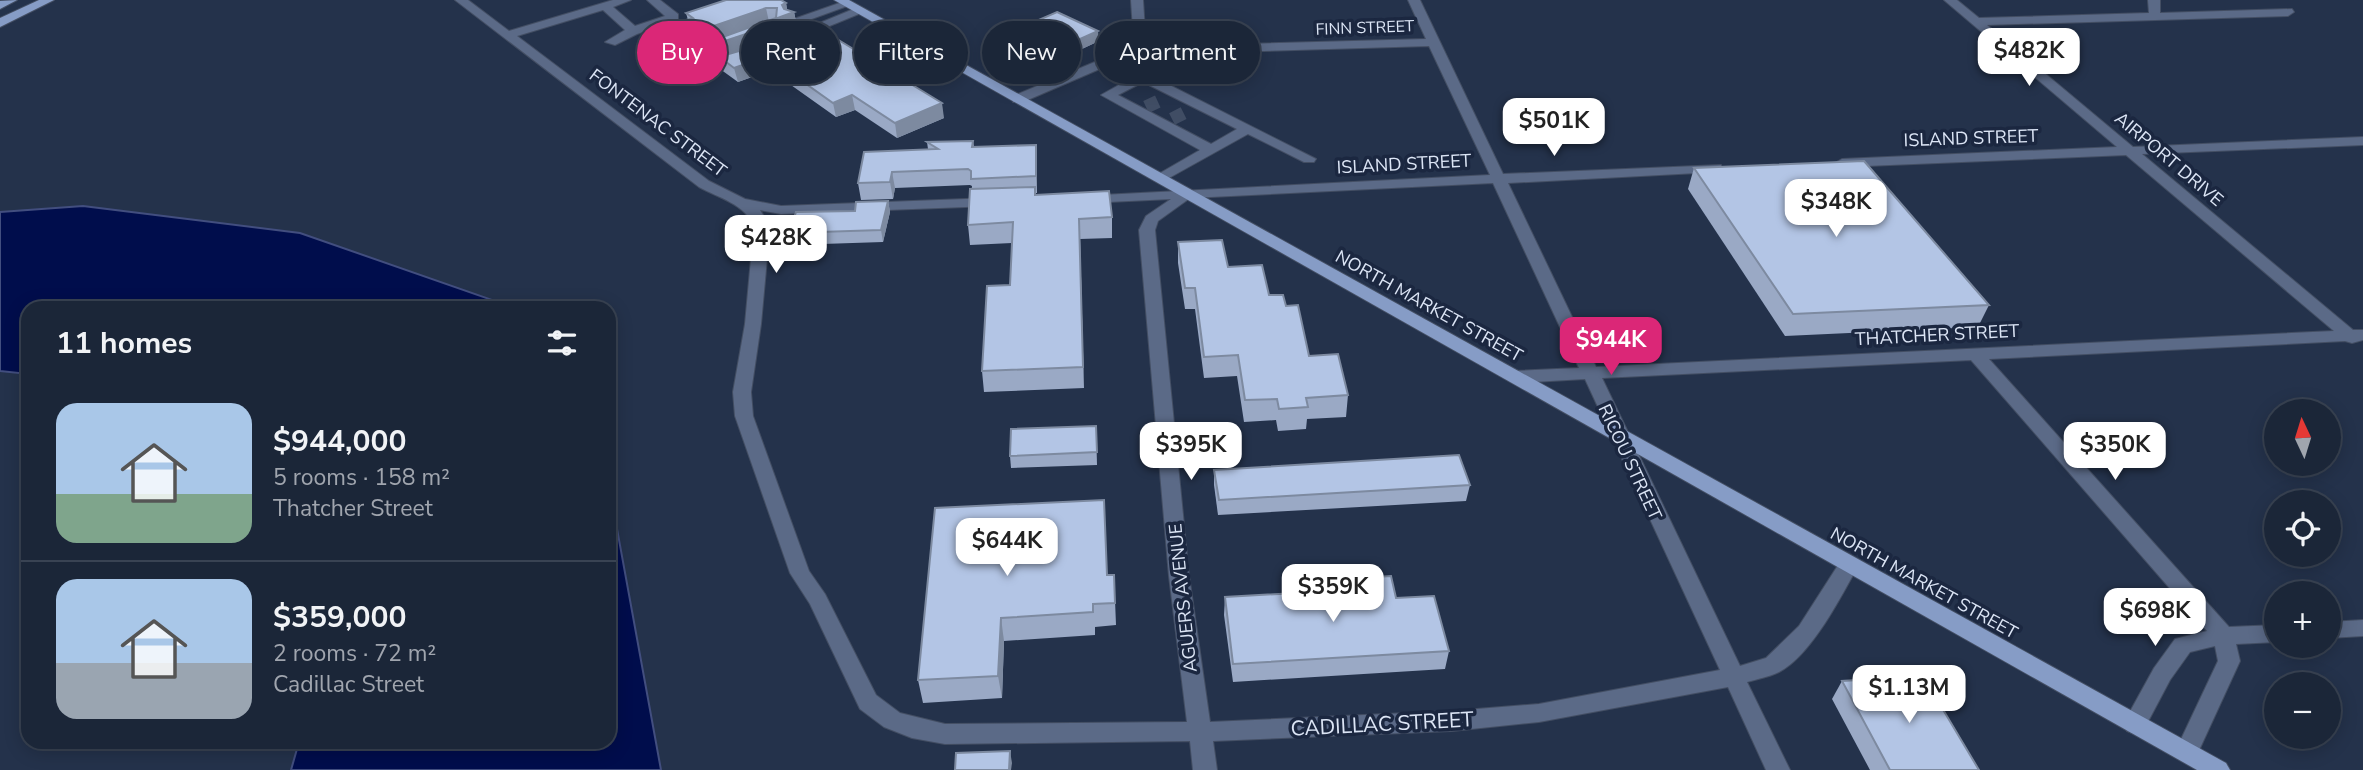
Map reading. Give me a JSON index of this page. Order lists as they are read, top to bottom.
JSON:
{
  "streets": {
    "main road": ["NORTH MARKET STREET"],
    "street": [
      "FINN STREET",
      "FONTENAC STREET",
      "ISLAND STREET",
      "AIRPORT DRIVE",
      "THATCHER STREET",
      "RICOU STREET",
      "AGUERS AVENUE",
      "CADILLAC STREET"
    ]
  },
  "crossings": [
    ["FINN STREET", "RICOU STREET"],
    ["FONTENAC STREET", "CADILLAC STREET"],
    ["ISLAND STREET", "AIRPORT DRIVE"],
    ["ISLAND STREET", "NORTH MARKET STREET"],
    ["ISLAND STREET", "RICOU STREET"],
    ["ISLAND STREET", "AGUERS AVENUE"],
    ["AIRPORT DRIVE", "THATCHER STREET"],
    ["NORTH MARKET STREET", "THATCHER STREET"],
    ["NORTH MARKET STREET", "RICOU STREET"],
    ["NORTH MARKET STREET", "AGUERS AVENUE"],
    ["NORTH MARKET STREET", "CADILLAC STREET"],
    ["THATCHER STREET", "RICOU STREET"],
    ["RICOU STREET", "CADILLAC STREET"],
    ["AGUERS AVENUE", "CADILLAC STREET"]
  ],
  "north": "top",
  "page": {
    "chip": [
      "Buy",
      "Rent",
      "Filters",
      "New",
      "Apartment"
    ],
    "price": [
      "$482K",
      "$501K",
      "$348K",
      "$428K",
      "$944K",
      "$395K",
      "$350K",
      "$644K",
      "$359K",
      "$698K",
      "$1.13M"
    ],
    "heading": "11 homes",
    "list": [
      {
        "name": "$944,000",
        "note": "5 rooms · 158 m² · Thatcher Street"
      },
      {
        "name": "$359,000",
        "note": "2 rooms · 72 m² · Cadillac Street"
      }
    ],
    "map_buttons": ["+", "−"]
  }
}
